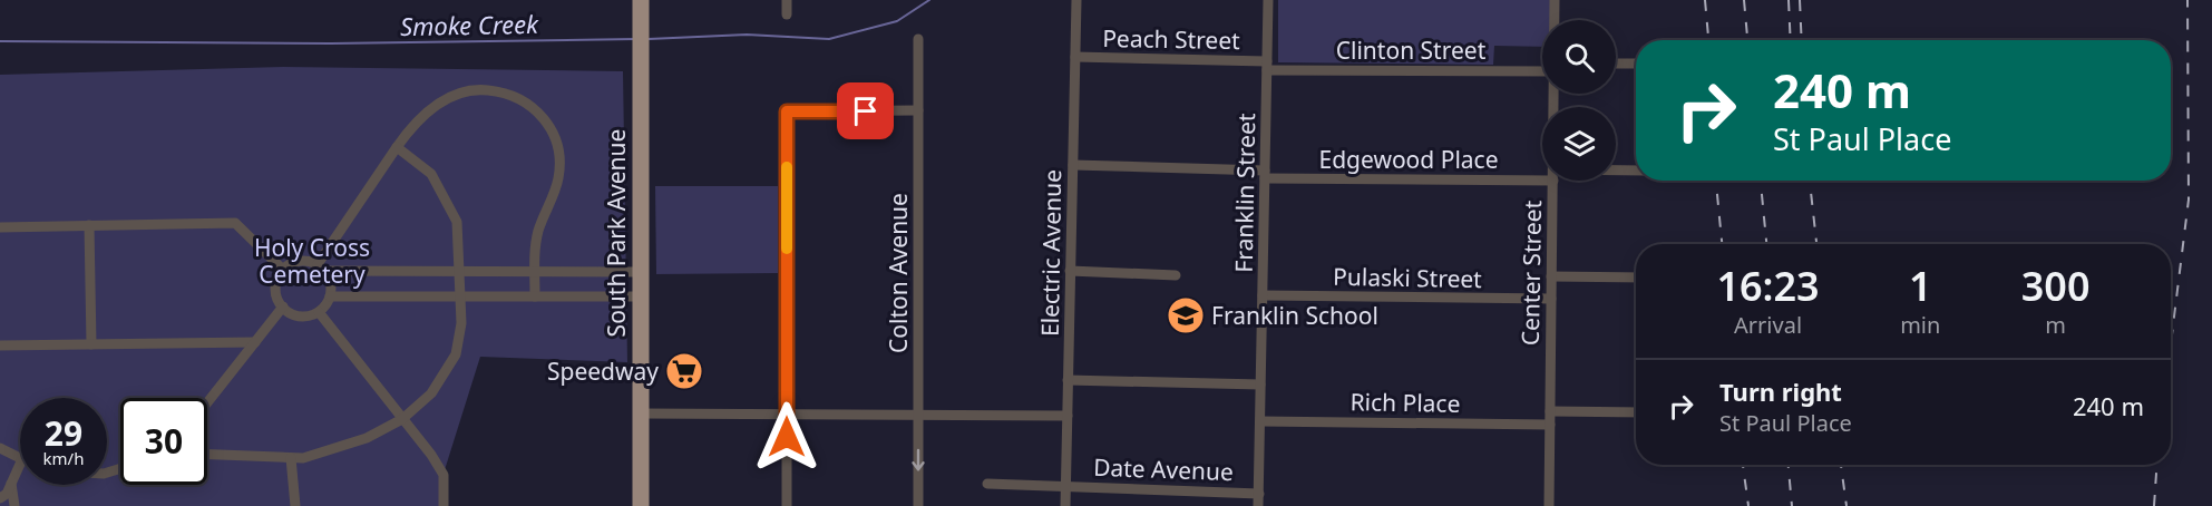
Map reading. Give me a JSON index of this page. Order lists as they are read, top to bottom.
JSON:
{
  "streets": {
    "main road": ["South Park Avenue"],
    "street": [
      "Peach Street",
      "Clinton Street",
      "Edgewood Place",
      "Franklin Street",
      "Electric Avenue",
      "Colton Avenue",
      "Center Street",
      "Pulaski Street",
      "Rich Place",
      "Date Avenue"
    ]
  },
  "crossings": [
    ["Peach Street", "Clinton Street"],
    ["Peach Street", "Franklin Street"],
    ["Peach Street", "Electric Avenue"],
    ["Clinton Street", "Franklin Street"],
    ["Edgewood Place", "Franklin Street"],
    ["Edgewood Place", "Electric Avenue"],
    ["Franklin Street", "Pulaski Street"],
    ["Franklin Street", "Rich Place"],
    ["Franklin Street", "Date Avenue"],
    ["Electric Avenue", "Date Avenue"],
    ["Center Street", "Pulaski Street"],
    ["Center Street", "Rich Place"]
  ],
  "water": ["Smoke Creek"],
  "parks": ["Holy Cross Cemetery"],
  "places": {
    "school or university": ["Franklin School"],
    "supermarket": ["Speedway"]
  },
  "page": {
    "turn": ["240 m", "St Paul Place"],
    "eta": [
      "16:23",
      "Arrival",
      "1",
      "min",
      "300",
      "m"
    ],
    "list": [
      {
        "name": "Turn right",
        "note": "St Paul Place",
        "value": "240 m"
      }
    ],
    "speed": "29 km/h",
    "limit": "30"
  }
}
